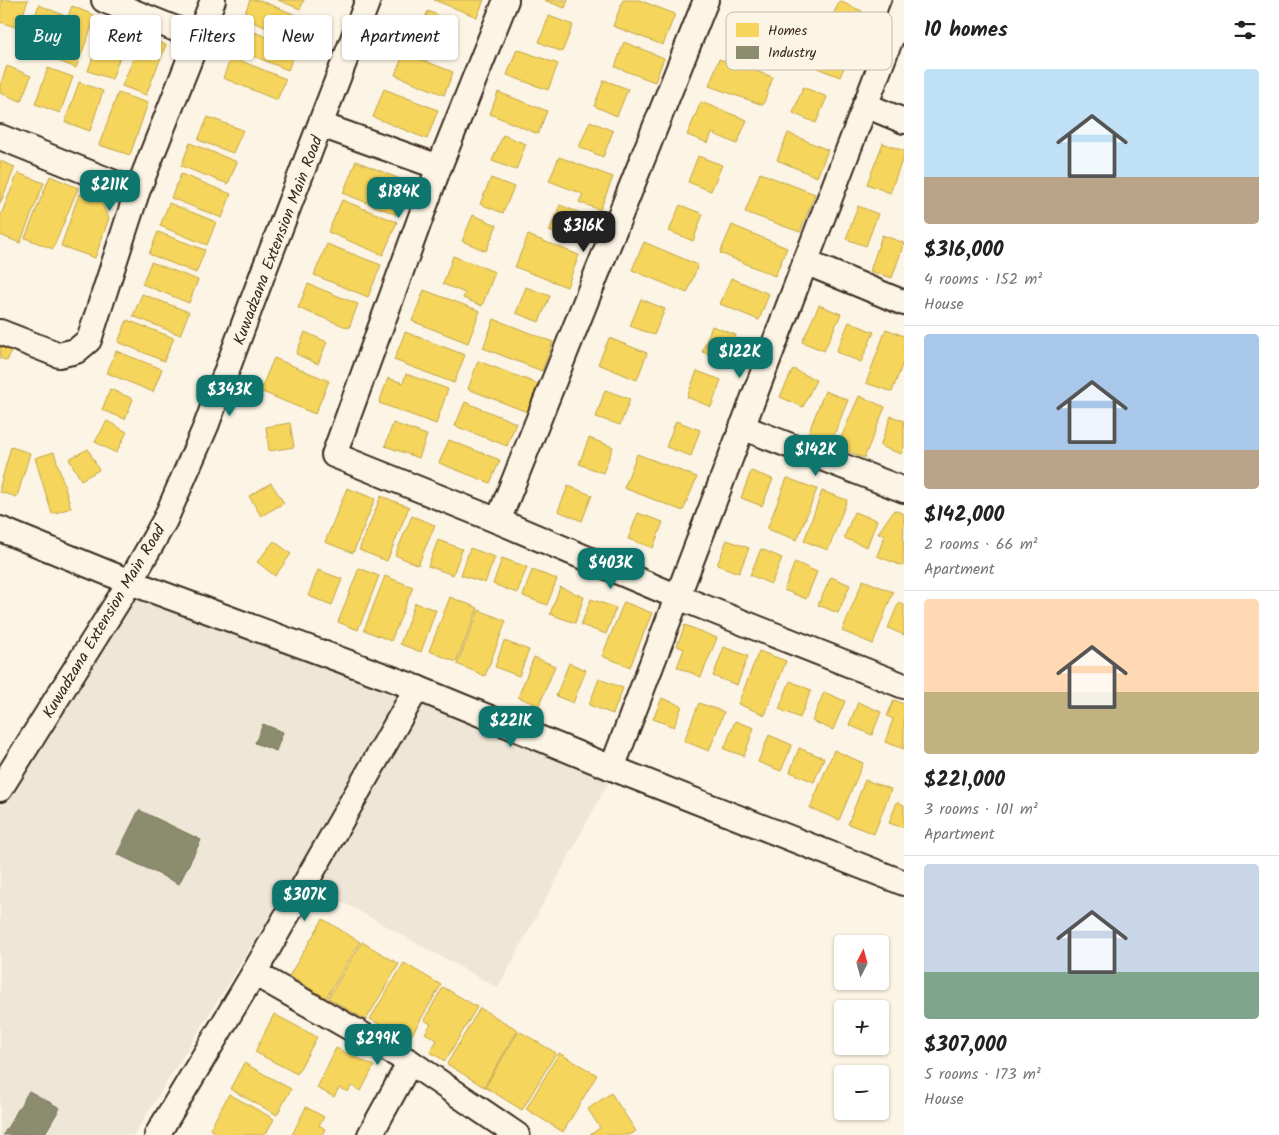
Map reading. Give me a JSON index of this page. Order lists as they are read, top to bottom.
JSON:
{
  "streets": {
    "street": ["Kuwadzana Extension Main Road"]
  },
  "legend": ["Homes", "Industry"],
  "north": "top",
  "page": {
    "heading": "10 homes",
    "chip": [
      "Buy",
      "Rent",
      "Filters",
      "New",
      "Apartment"
    ],
    "list": [
      {
        "name": "$316,000",
        "note": "4 rooms · 152 m² · House"
      },
      {
        "name": "$142,000",
        "note": "2 rooms · 66 m² · Apartment"
      },
      {
        "name": "$221,000",
        "note": "3 rooms · 101 m² · Apartment"
      },
      {
        "name": "$307,000",
        "note": "5 rooms · 173 m² · House"
      }
    ],
    "price": [
      "$211K",
      "$184K",
      "$316K",
      "$122K",
      "$343K",
      "$142K",
      "$403K",
      "$221K",
      "$307K",
      "$299K"
    ],
    "map_buttons": ["+", "−"]
  }
}
